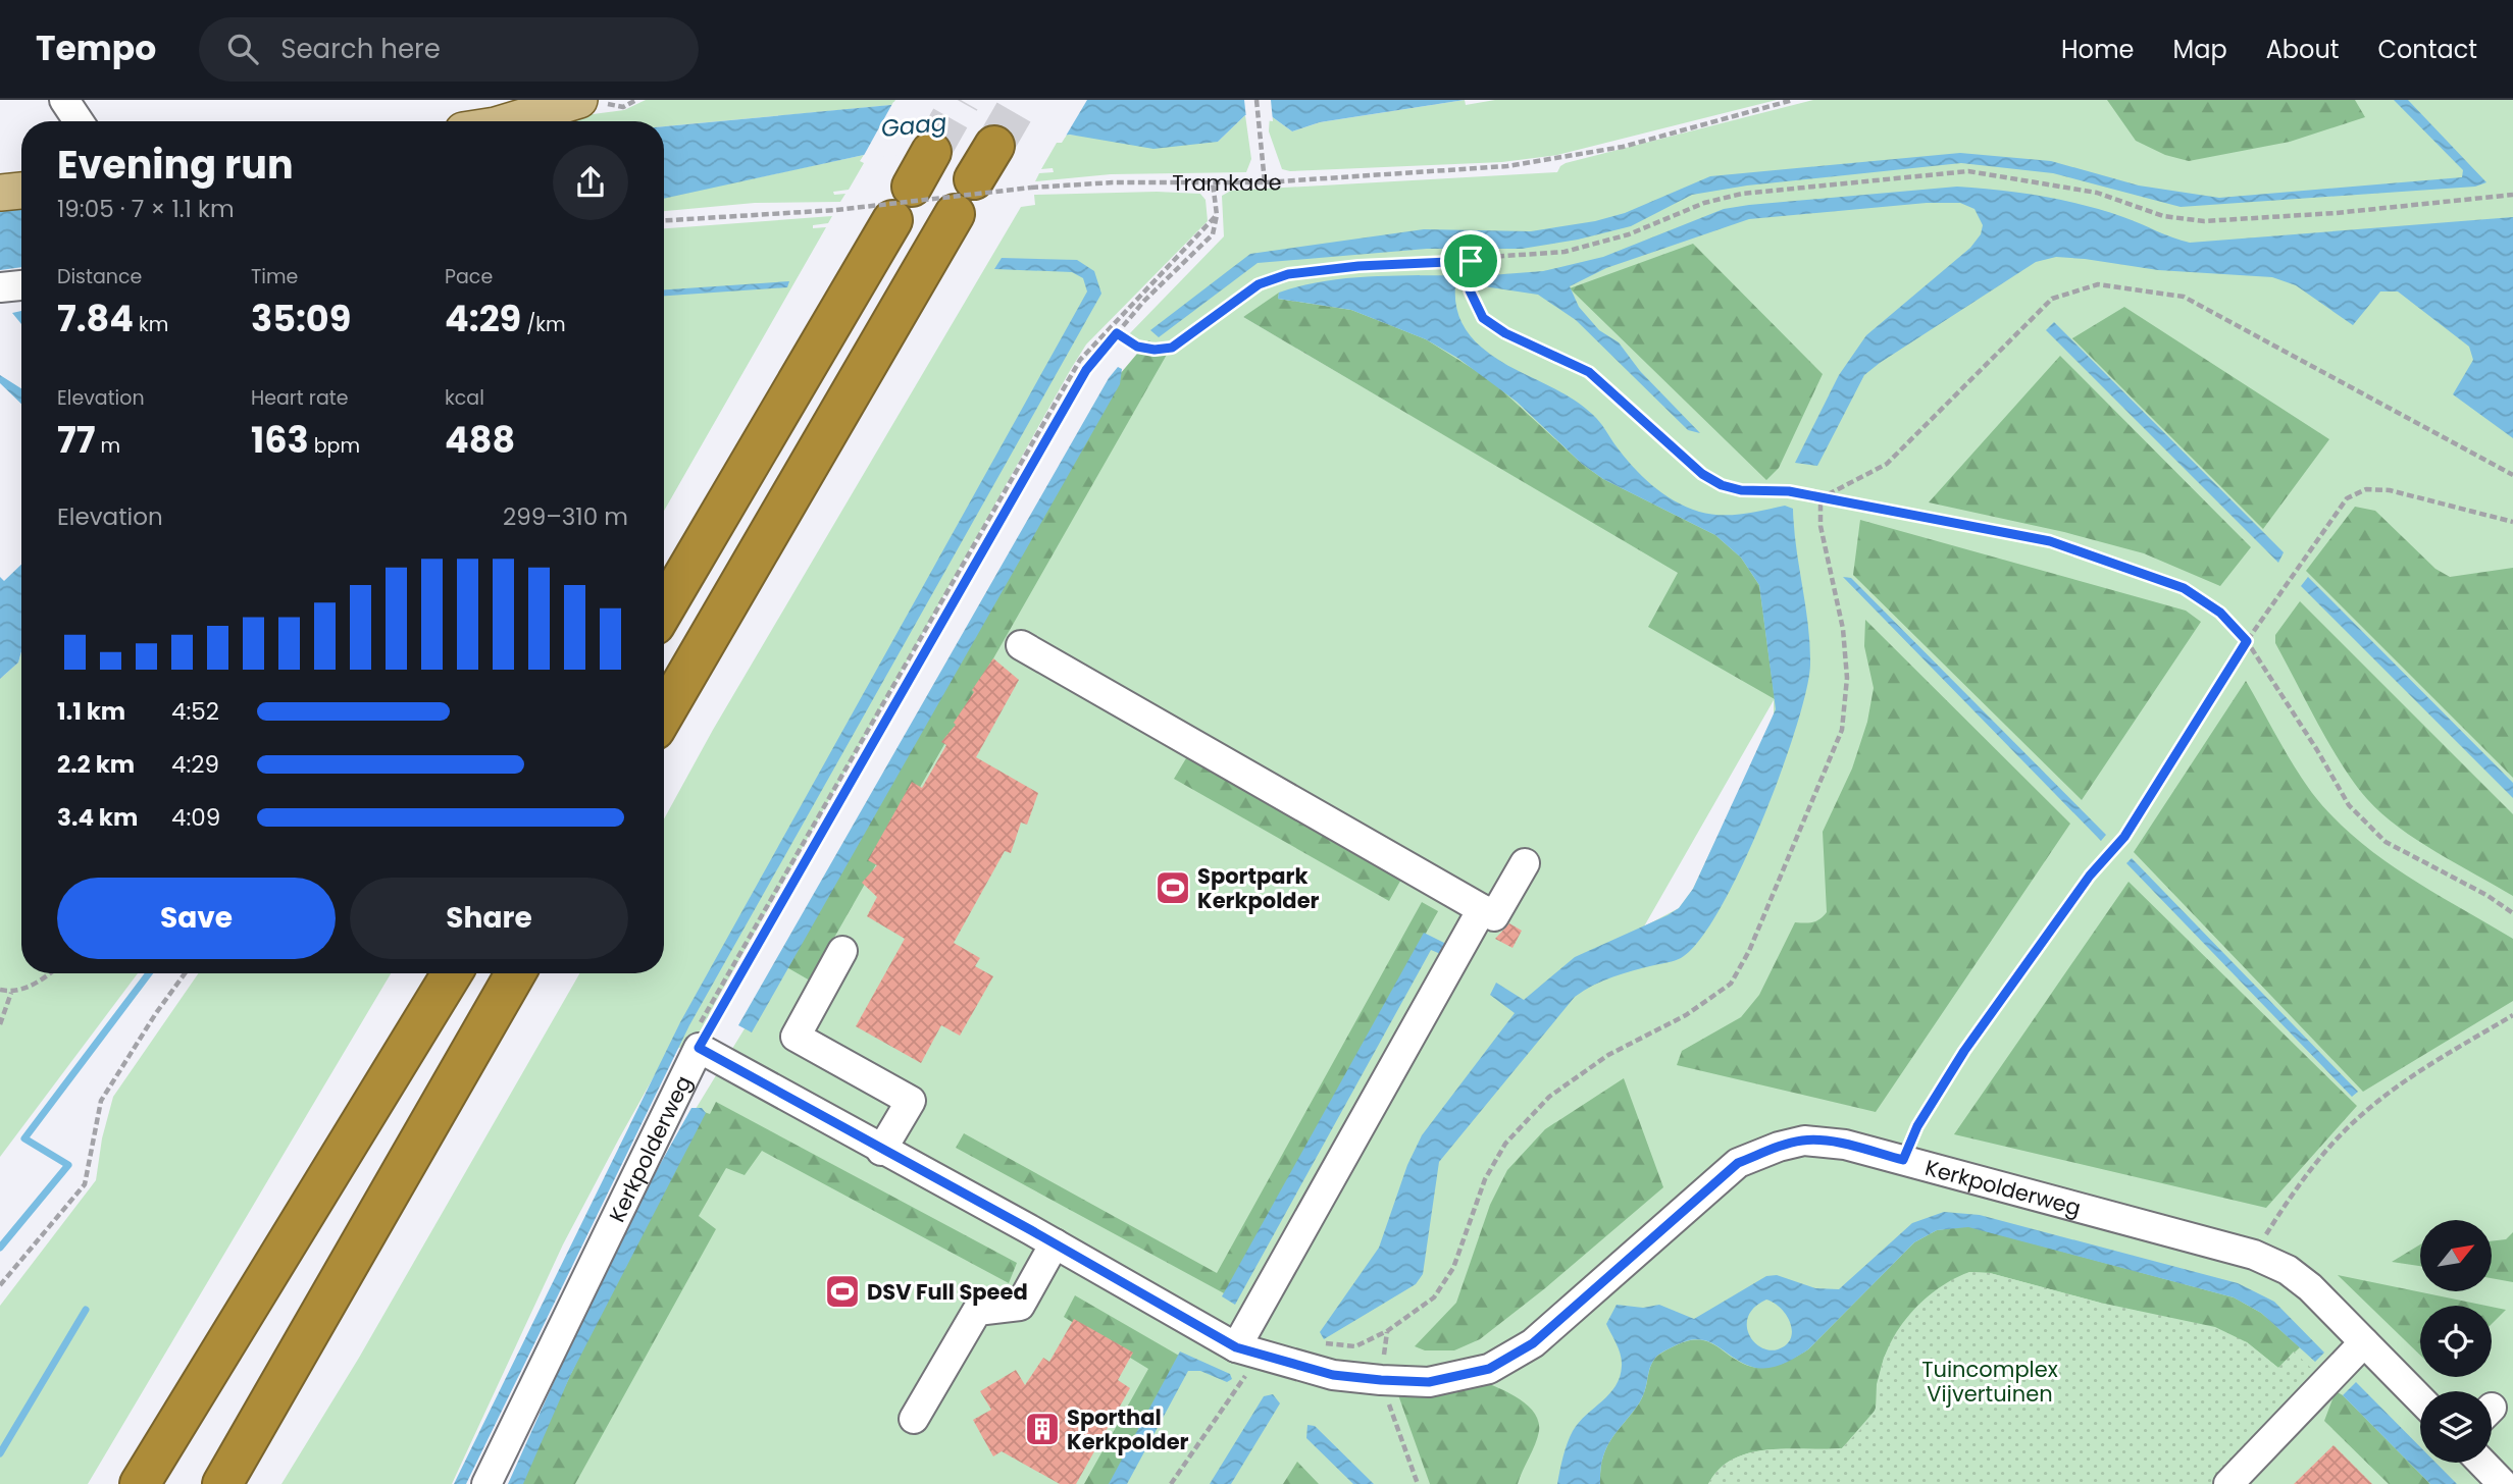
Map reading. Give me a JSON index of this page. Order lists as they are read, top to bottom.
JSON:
{
  "streets": {
    "street": ["Kerkpolderweg"],
    "path": ["Tramkade"]
  },
  "water": ["Gaag"],
  "parks": ["Tuincomplex Vijvertuinen"],
  "places": {
    "sports": ["Sportpark Kerkpolder", "DSV Full Speed"],
    "building": ["Sporthal Kerkpolder"]
  },
  "north": "top right",
  "page": {
    "header": "Tempo",
    "search": "Search here",
    "nav": [
      "Home",
      "Map",
      "About",
      "Contact"
    ],
    "heading": ["Evening run", "19:05 · 7 × 1.1 km"],
    "stats": [
      ["Distance", "7.84 km"],
      ["Time", "35:09"],
      ["Pace", "4:29 /km"],
      ["Elevation", "77 m"],
      ["Heart rate", "163 bpm"],
      ["kcal", "488"]
    ],
    "chart": ["Elevation", "299–310 m"],
    "list": [
      {
        "name": "1.1 km",
        "note": "4:52"
      },
      {
        "name": "2.2 km",
        "note": "4:29"
      },
      {
        "name": "3.4 km",
        "note": "4:09"
      }
    ],
    "buttons": ["Save", "Share"]
  }
}
